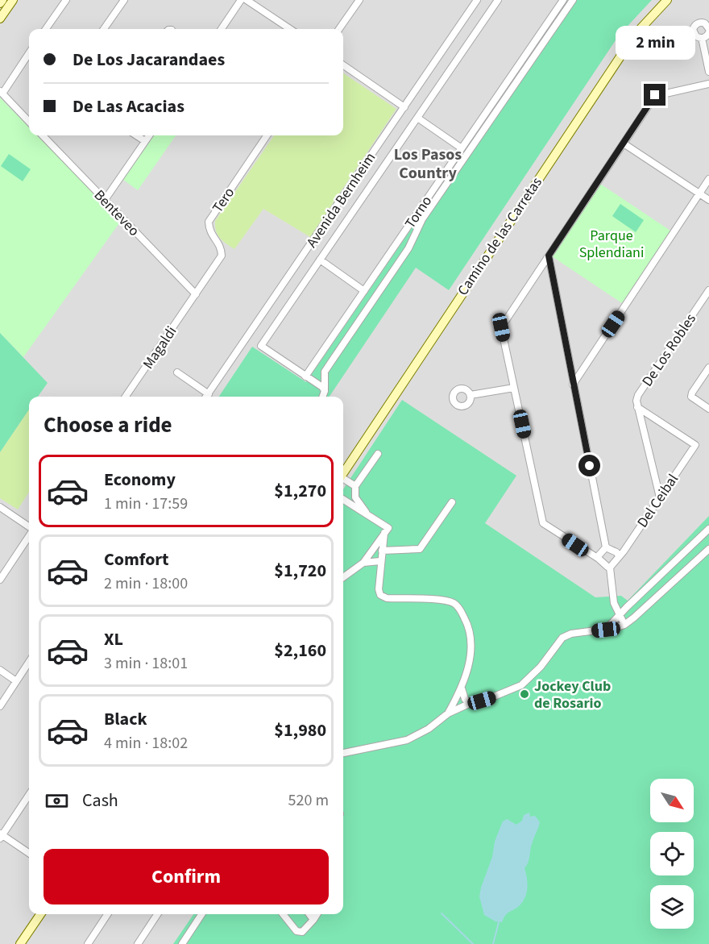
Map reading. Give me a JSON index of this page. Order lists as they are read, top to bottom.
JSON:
{
  "streets": {
    "street": [
      "Tero",
      "Avenida Bernheim",
      "Torno",
      "Benteveo",
      "Camino de las Carretas",
      "Magaldi",
      "De Los Robles",
      "Del Ceibal"
    ]
  },
  "crossings": [
    ["Tero", "Benteveo"],
    ["Tero", "Magaldi"],
    ["Benteveo", "Magaldi"],
    ["De Los Robles", "Del Ceibal"]
  ],
  "districts": ["Los Pasos Country"],
  "parks": ["Parque Splendiani"],
  "places": ["Jockey Club de Rosario"],
  "north": "bottom right",
  "page": {
    "bubble": "2 min",
    "banner": ["De Los Jacarandaes", "De Las Acacias"],
    "heading": "Choose a ride",
    "list": [
      {
        "name": "Economy",
        "note": "1 min · 17:59",
        "value": "$1,270"
      },
      {
        "name": "Comfort",
        "note": "2 min · 18:00",
        "value": "$1,720"
      },
      {
        "name": "XL",
        "note": "3 min · 18:01",
        "value": "$2,160"
      },
      {
        "name": "Black",
        "note": "4 min · 18:02",
        "value": "$1,980"
      }
    ],
    "pay": ["Cash", "520 m"],
    "buttons": "Confirm"
  }
}
